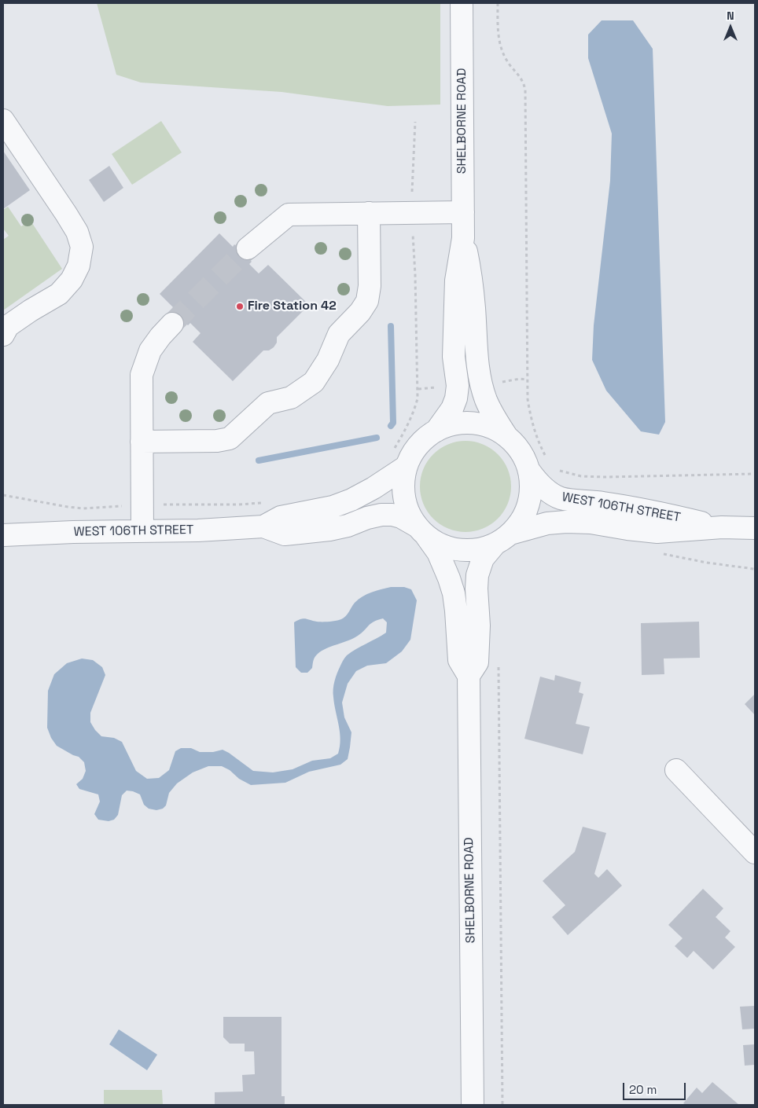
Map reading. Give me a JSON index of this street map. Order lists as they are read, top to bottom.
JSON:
{
  "streets": {
    "street": ["SHELBORNE ROAD", "WEST 106TH STREET"]
  },
  "crossings": [
    ["SHELBORNE ROAD", "WEST 106TH STREET"]
  ],
  "places": ["Fire Station 42"],
  "scale_bar": "20 m",
  "north": "top"
}
